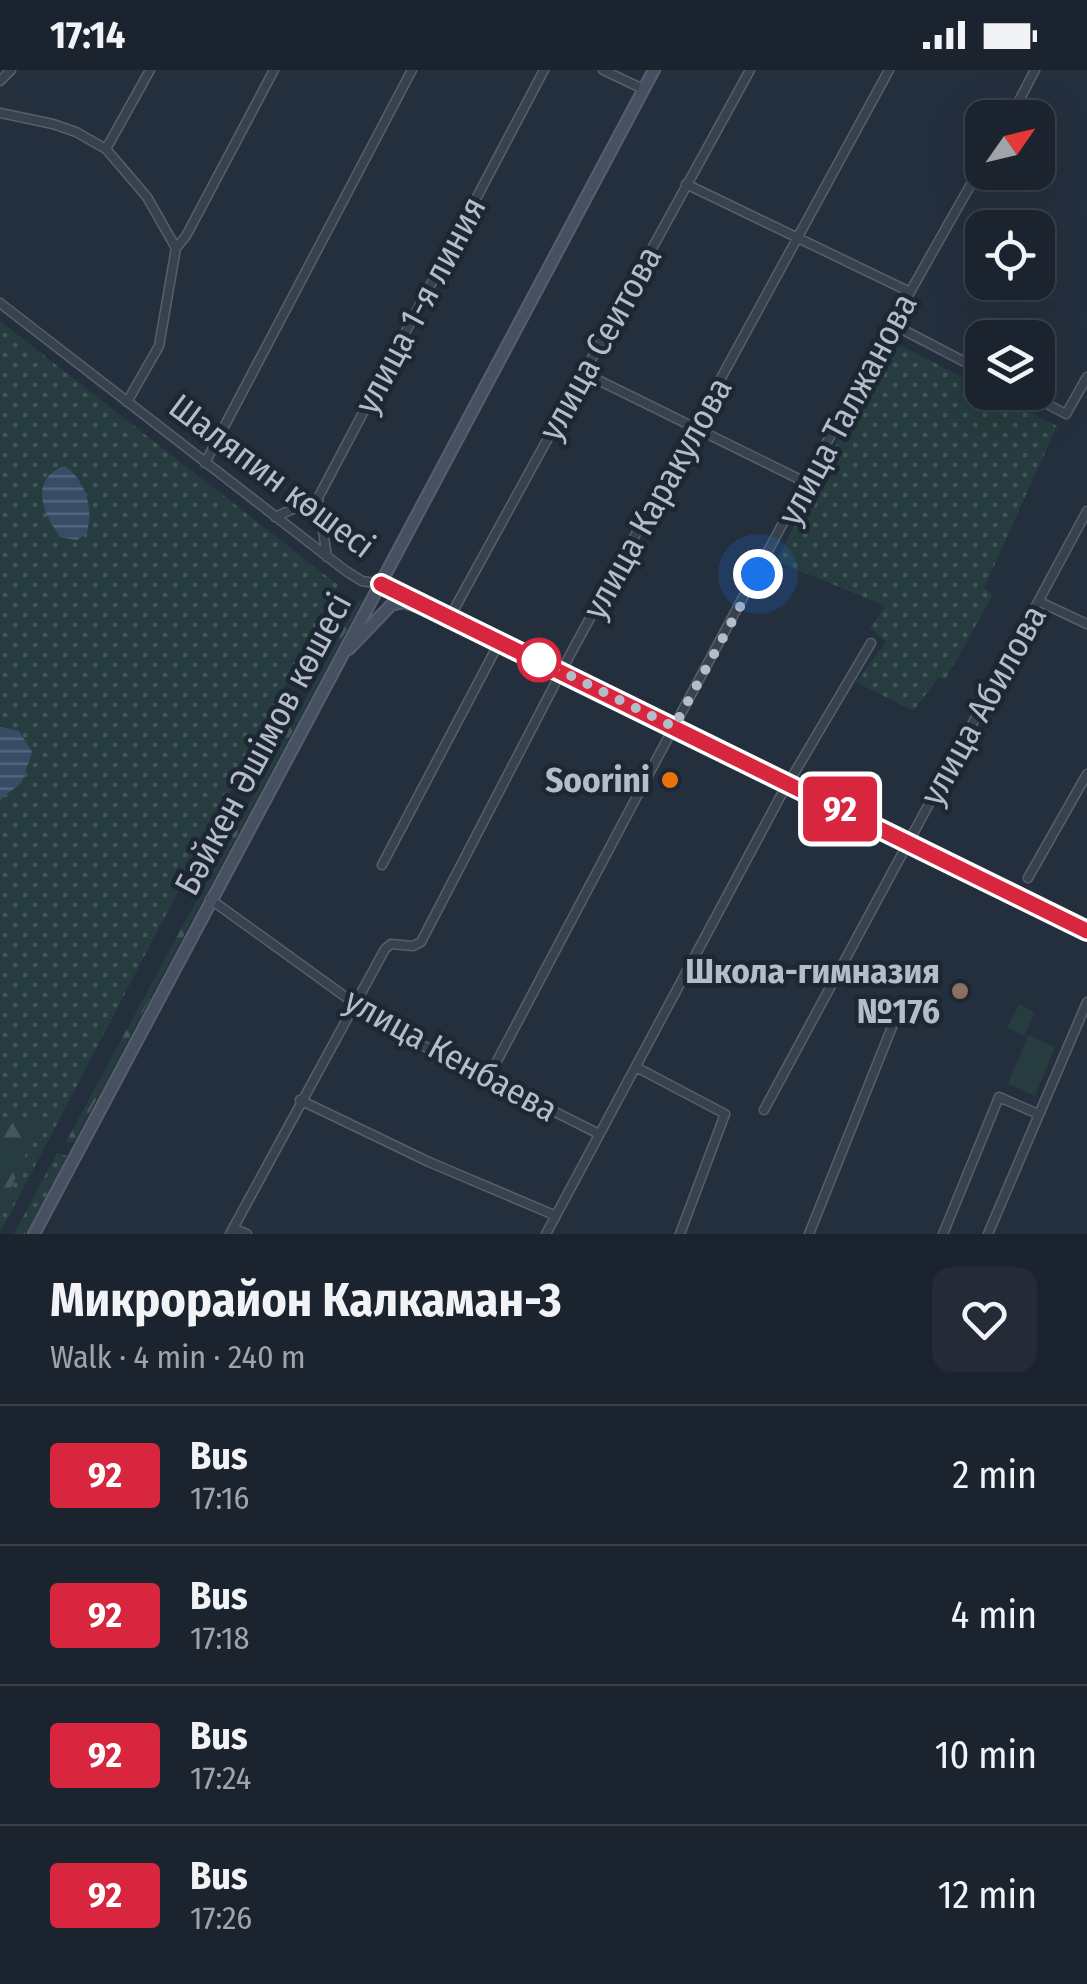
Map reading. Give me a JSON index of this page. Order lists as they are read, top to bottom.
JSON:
{
  "streets": {
    "main road": ["Шаляпин көшесі", "Бәйкен Әшімов көшесі"],
    "street": [
      "улица 1-я линия",
      "улица Сеитова",
      "улица Талжанова",
      "улица Каракулова",
      "улица Абилова",
      "улица Кенбаева"
    ]
  },
  "crossings": [
    ["улица Сеитова", "Шаляпин көшесі"],
    ["улица Талжанова", "Шаляпин көшесі"],
    ["улица Талжанова", "улица Кенбаева"],
    ["Шаляпин көшесі", "улица Каракулова"],
    ["Шаляпин көшесі", "улица Абилова"],
    ["Шаляпин көшесі", "Бәйкен Әшімов көшесі"],
    ["улица Каракулова", "улица Кенбаева"],
    ["Бәйкен Әшімов көшесі", "улица Кенбаева"]
  ],
  "places": ["Soorini", "Школа-гимназия №176"],
  "lines": ["bus line 92"],
  "north": "top right",
  "page": {
    "status": "17:14",
    "on_map": "92",
    "heading": ["Микрорайон Калкаман-3", "Walk · 4 min · 240 m"],
    "list": [
      {
        "mark": "92",
        "name": "Bus",
        "note": "17:16",
        "value": "2 min"
      },
      {
        "mark": "92",
        "name": "Bus",
        "note": "17:18",
        "value": "4 min"
      },
      {
        "mark": "92",
        "name": "Bus",
        "note": "17:24",
        "value": "10 min"
      },
      {
        "mark": "92",
        "name": "Bus",
        "note": "17:26",
        "value": "12 min"
      }
    ]
  }
}
